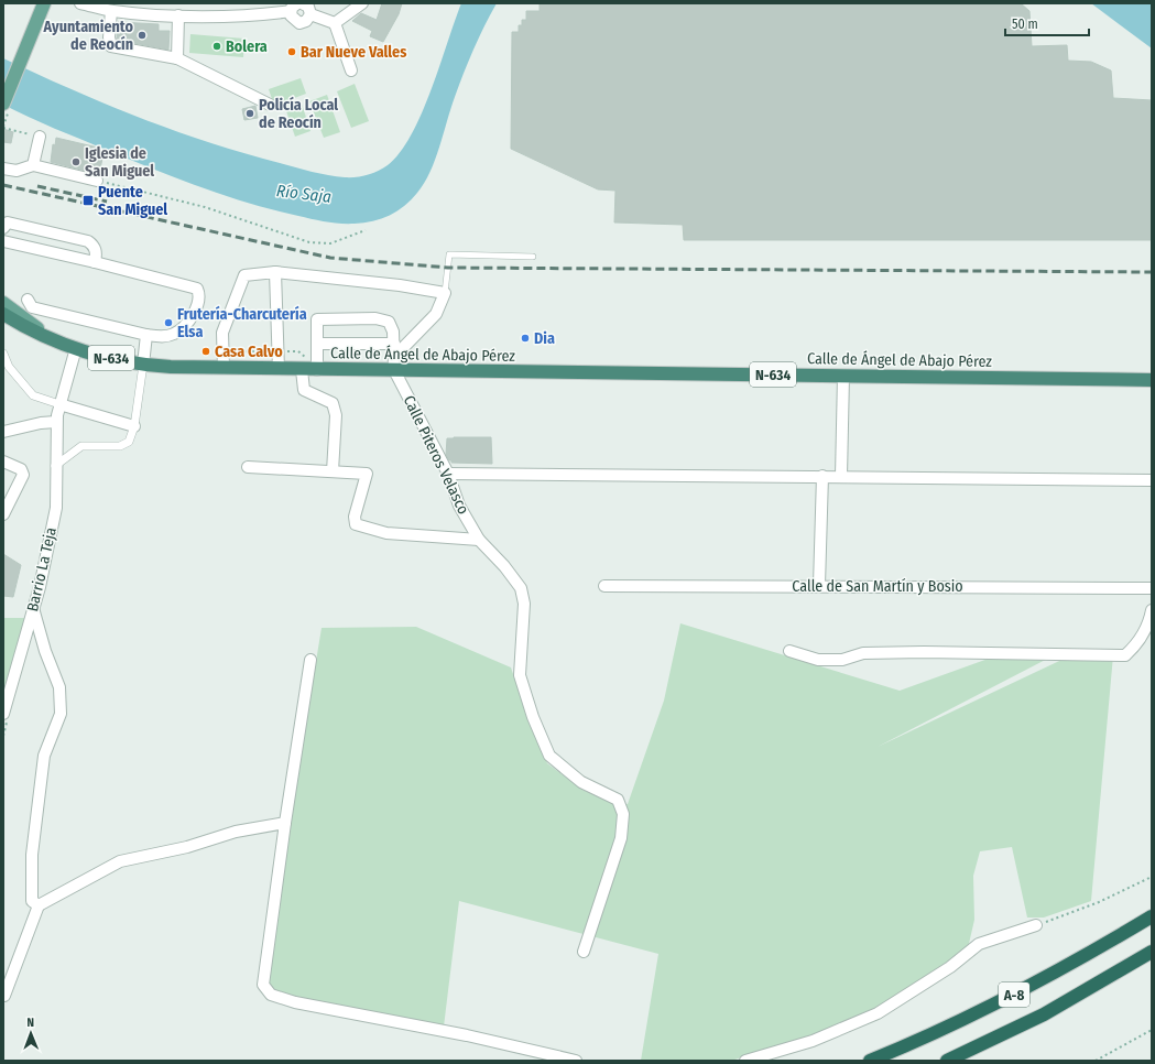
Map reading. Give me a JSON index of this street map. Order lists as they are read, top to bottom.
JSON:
{
  "streets": {
    "highway": ["Calle de Ángel de Abajo Pérez", "N-634", "A-8"],
    "street": ["Calle Piteros Velasco", "Barrio La Teja", "Calle de San Martín y Bosio"]
  },
  "crossings": [
    ["Calle de Ángel de Abajo Pérez", "N-634"],
    ["Calle de Ángel de Abajo Pérez", "Calle Piteros Velasco"],
    ["N-634", "Barrio La Teja"]
  ],
  "water": ["Río Saja"],
  "places": {
    "other": [
      "Ayuntamiento de Reocín",
      "Bolera",
      "Bar Nueve Valles",
      "Policía Local de Reocín",
      "Iglesia de San Miguel",
      "Frutería-Charcutería Elsa",
      "Dia",
      "Casa Calvo"
    ],
    "transit": ["Puente San Miguel"]
  },
  "scale_bar": "50 m",
  "north": "top"
}
